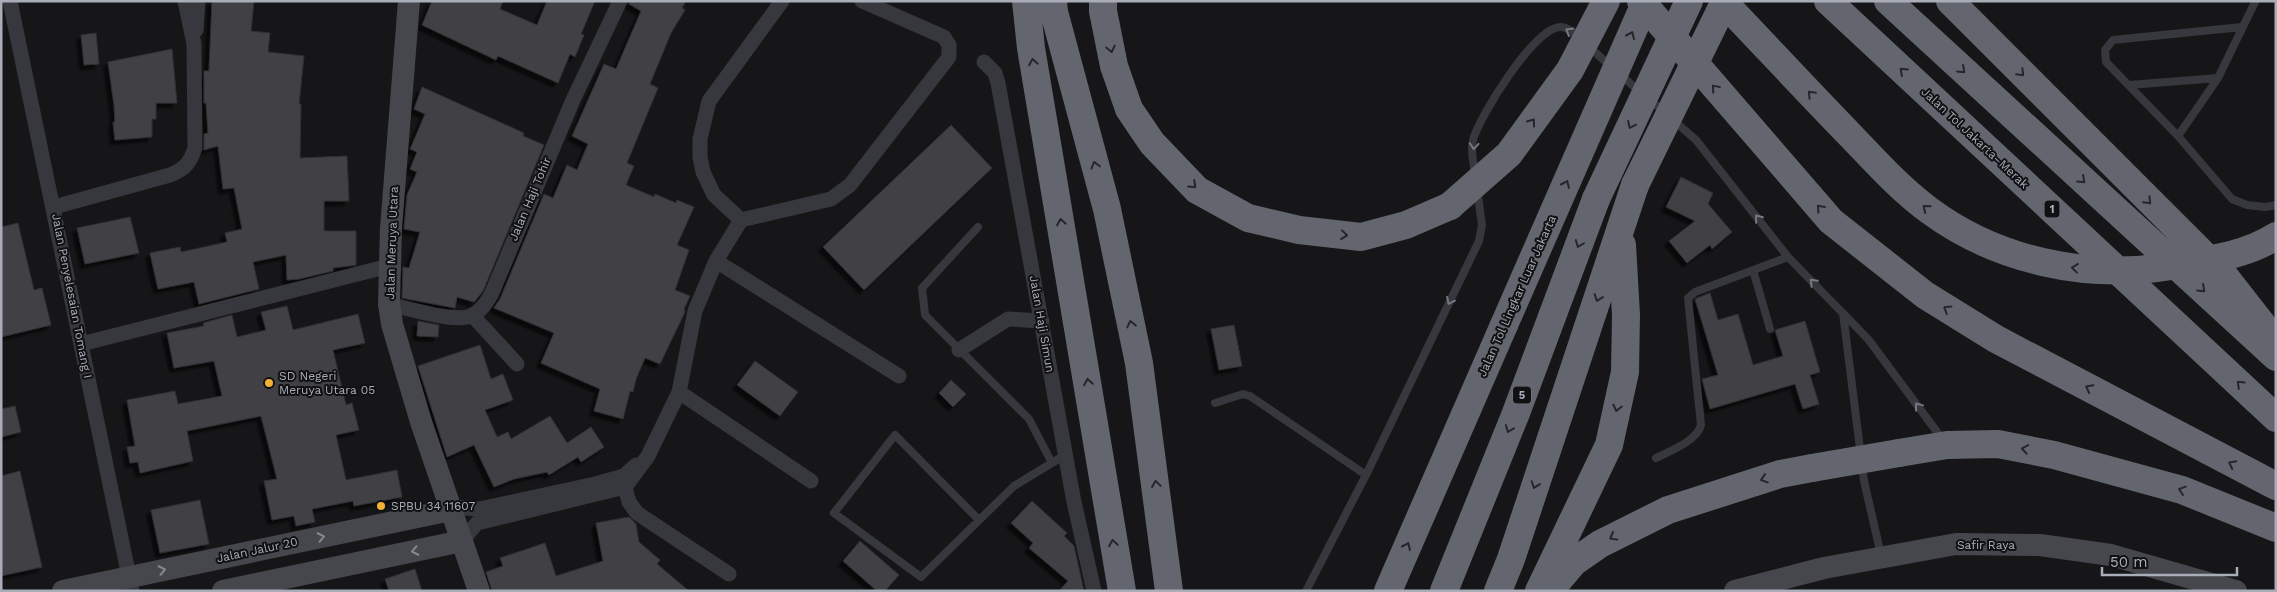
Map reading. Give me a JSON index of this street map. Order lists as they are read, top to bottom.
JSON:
{
  "streets": {
    "highway": [
      "Jalan Tol Jakarta–Merak",
      "1",
      "Jalan Tol Lingkar Luar Jakarta",
      "5"
    ],
    "street": [
      "Jalan Haji Tohir",
      "Jalan Meruya Utara",
      "Jalan Penyelesaian Tomang I",
      "Jalan Haji Simun",
      "Safir Raya",
      "Jalan Jalur 20"
    ]
  },
  "crossings": [
    ["Jalan Meruya Utara", "Jalan Jalur 20"],
    ["Jalan Penyelesaian Tomang I", "Jalan Jalur 20"]
  ],
  "places": ["SD Negeri Meruya Utara 05", "SPBU 34 11607"],
  "scale_bar": "50 m"
}
